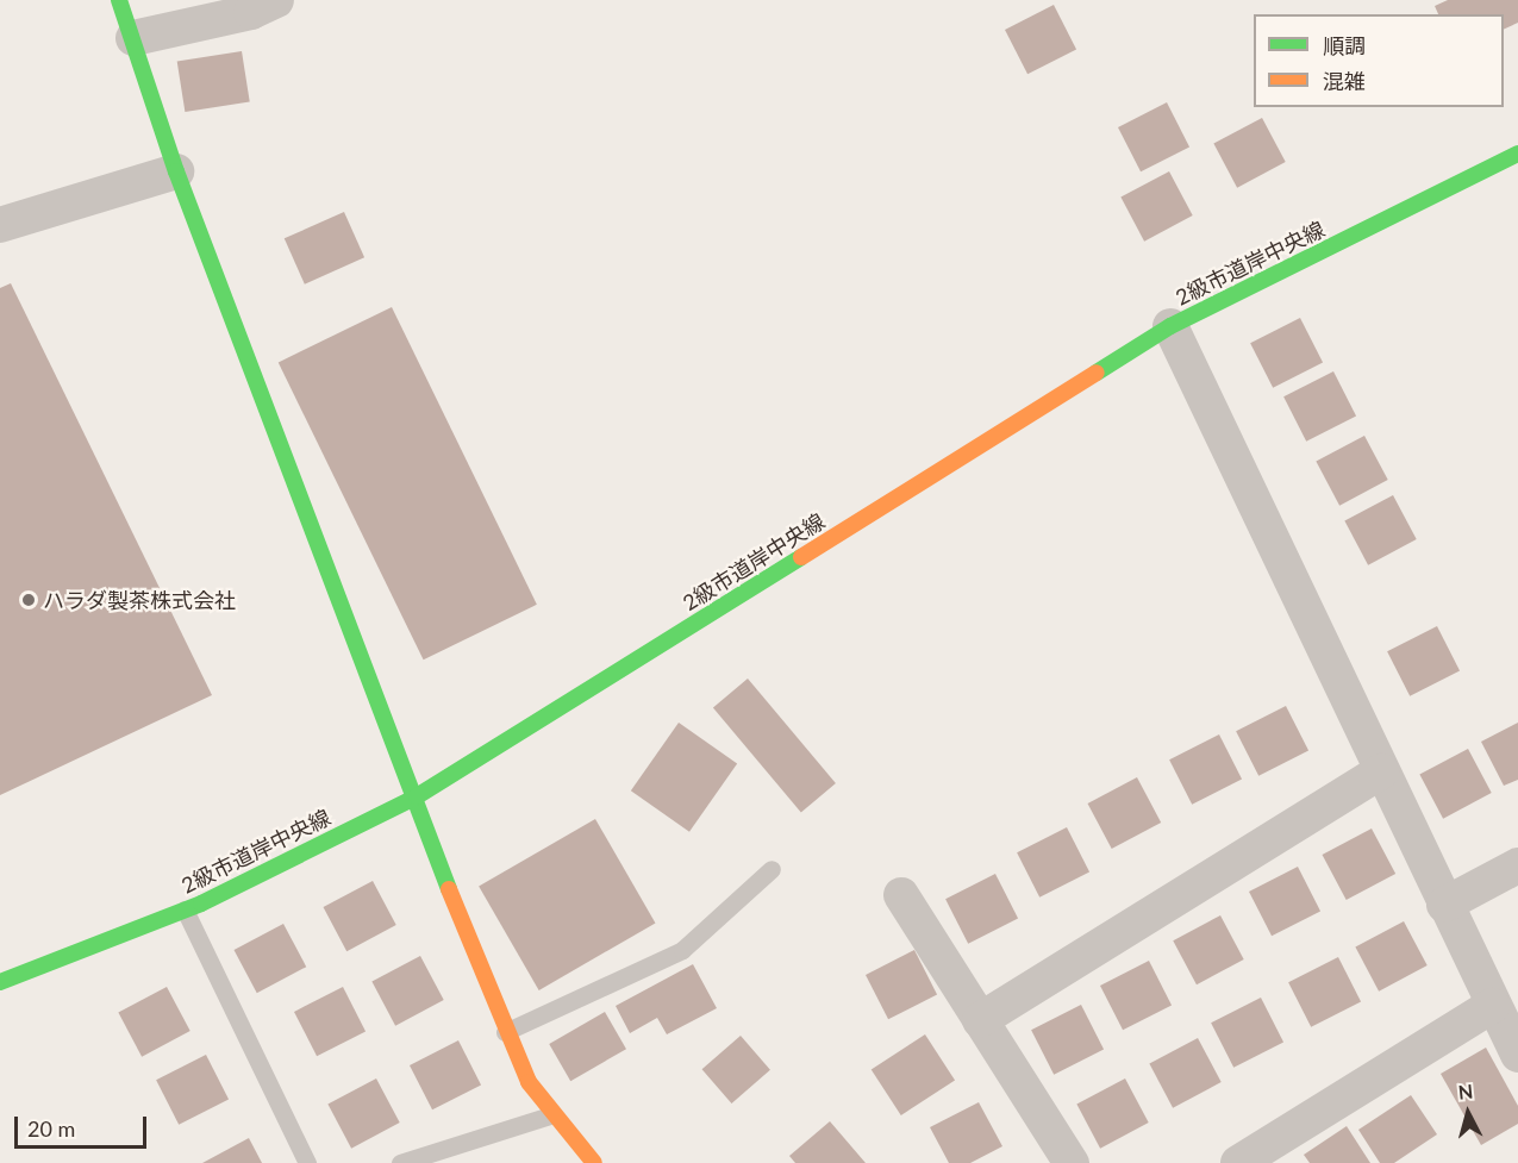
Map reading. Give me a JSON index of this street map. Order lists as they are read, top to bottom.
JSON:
{
  "streets": {
    "street": ["2級市道岸中央線"]
  },
  "places": ["ハラダ製茶株式会社"],
  "legend": ["順調", "混雑"],
  "scale_bar": "20 m",
  "north": "top"
}
